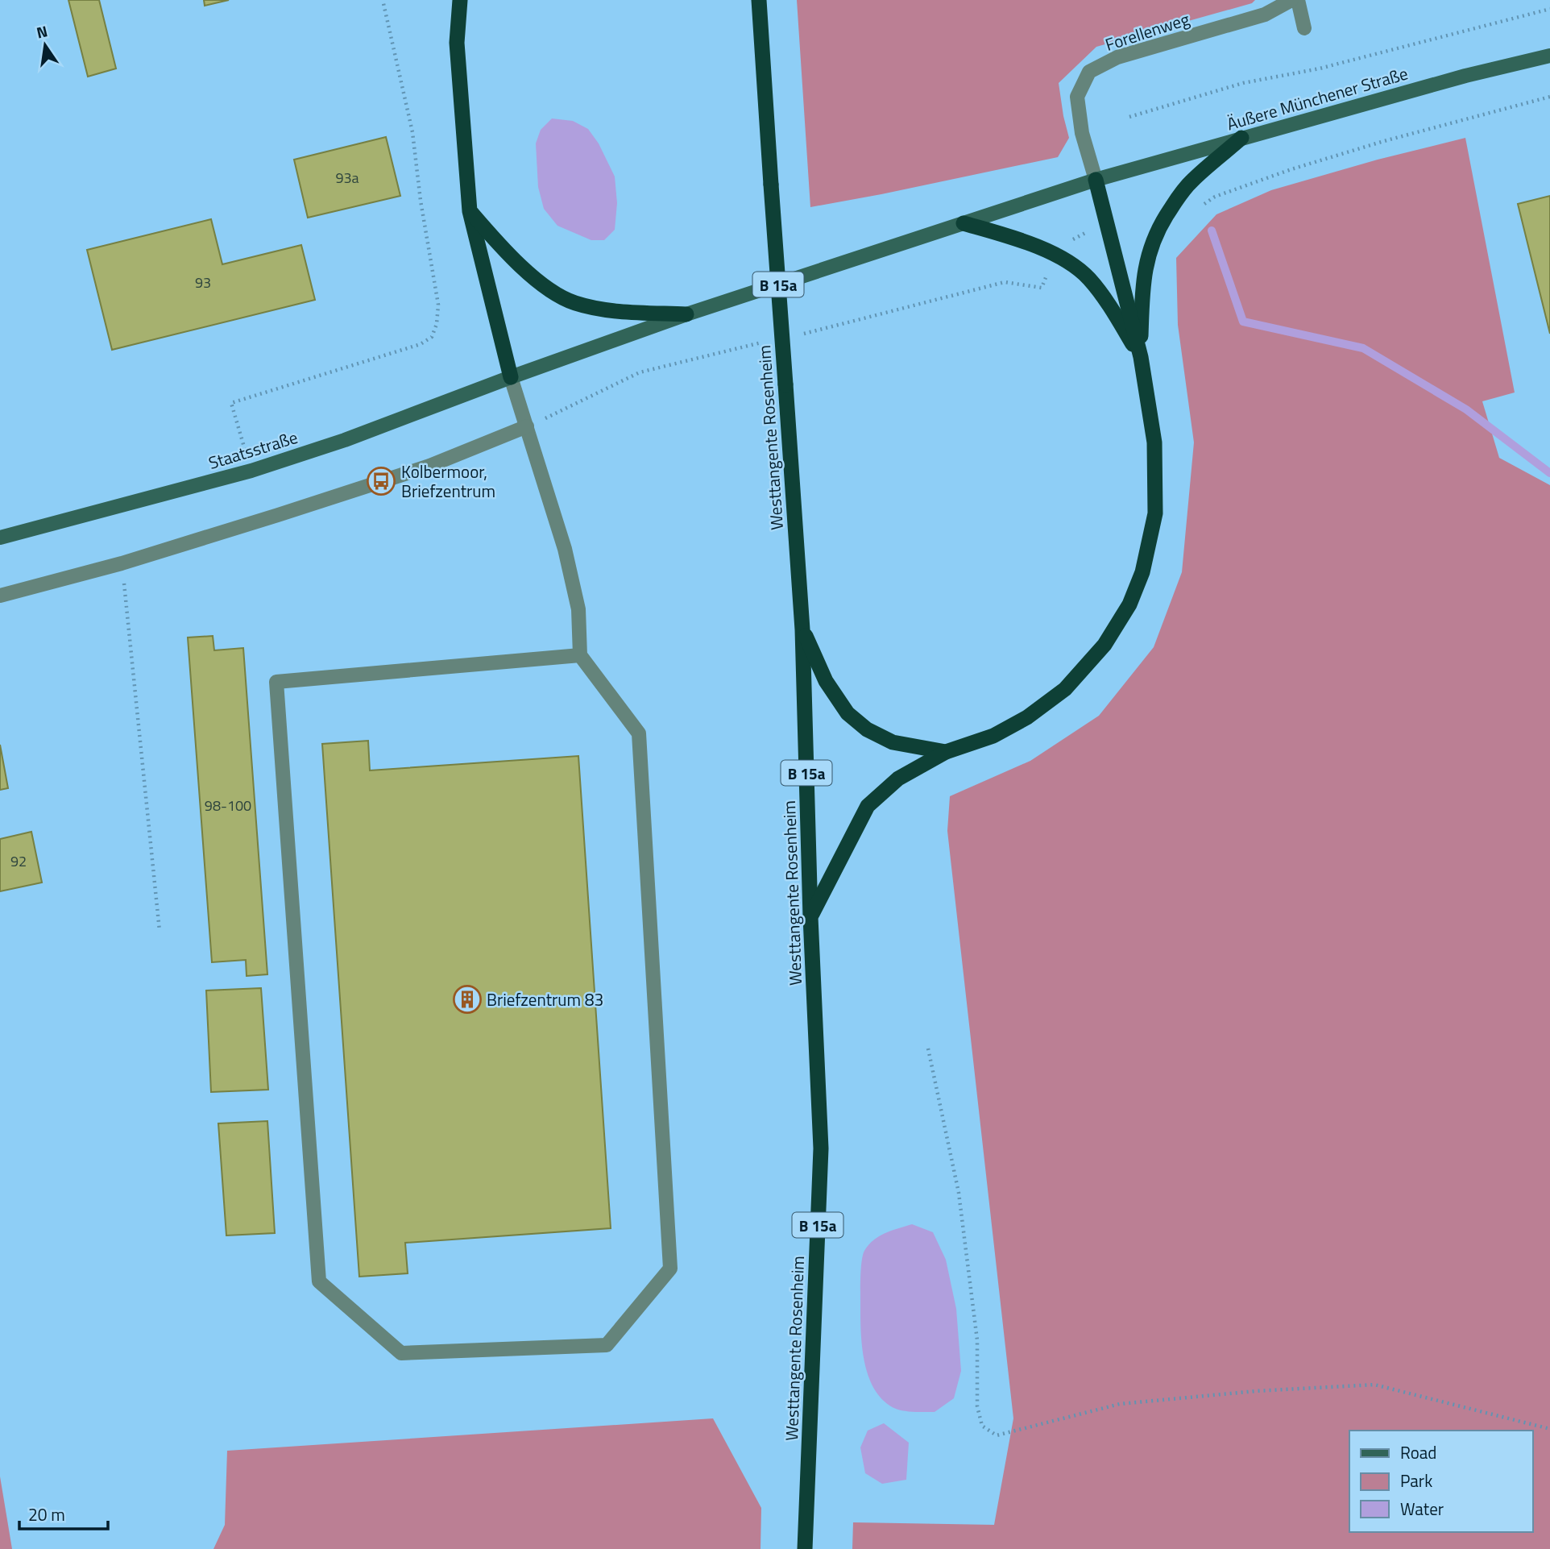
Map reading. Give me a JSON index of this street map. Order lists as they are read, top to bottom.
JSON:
{
  "streets": {
    "highway": ["B 15a", "Westtangente Rosenheim"],
    "main road": ["Äußere Münchener Straße", "Staatsstraße"],
    "street": ["Forellenweg"]
  },
  "crossings": [
    ["Forellenweg", "Äußere Münchener Straße"],
    ["Äußere Münchener Straße", "Staatsstraße"]
  ],
  "places": {
    "bus stop": ["Kolbermoor, Briefzentrum"],
    "building": ["Briefzentrum 83"]
  },
  "house_numbers": [
    "93a",
    "93",
    "98-100",
    "92"
  ],
  "legend": ["Road", "Park", "Water"],
  "scale_bar": "20 m",
  "north": "top"
}
